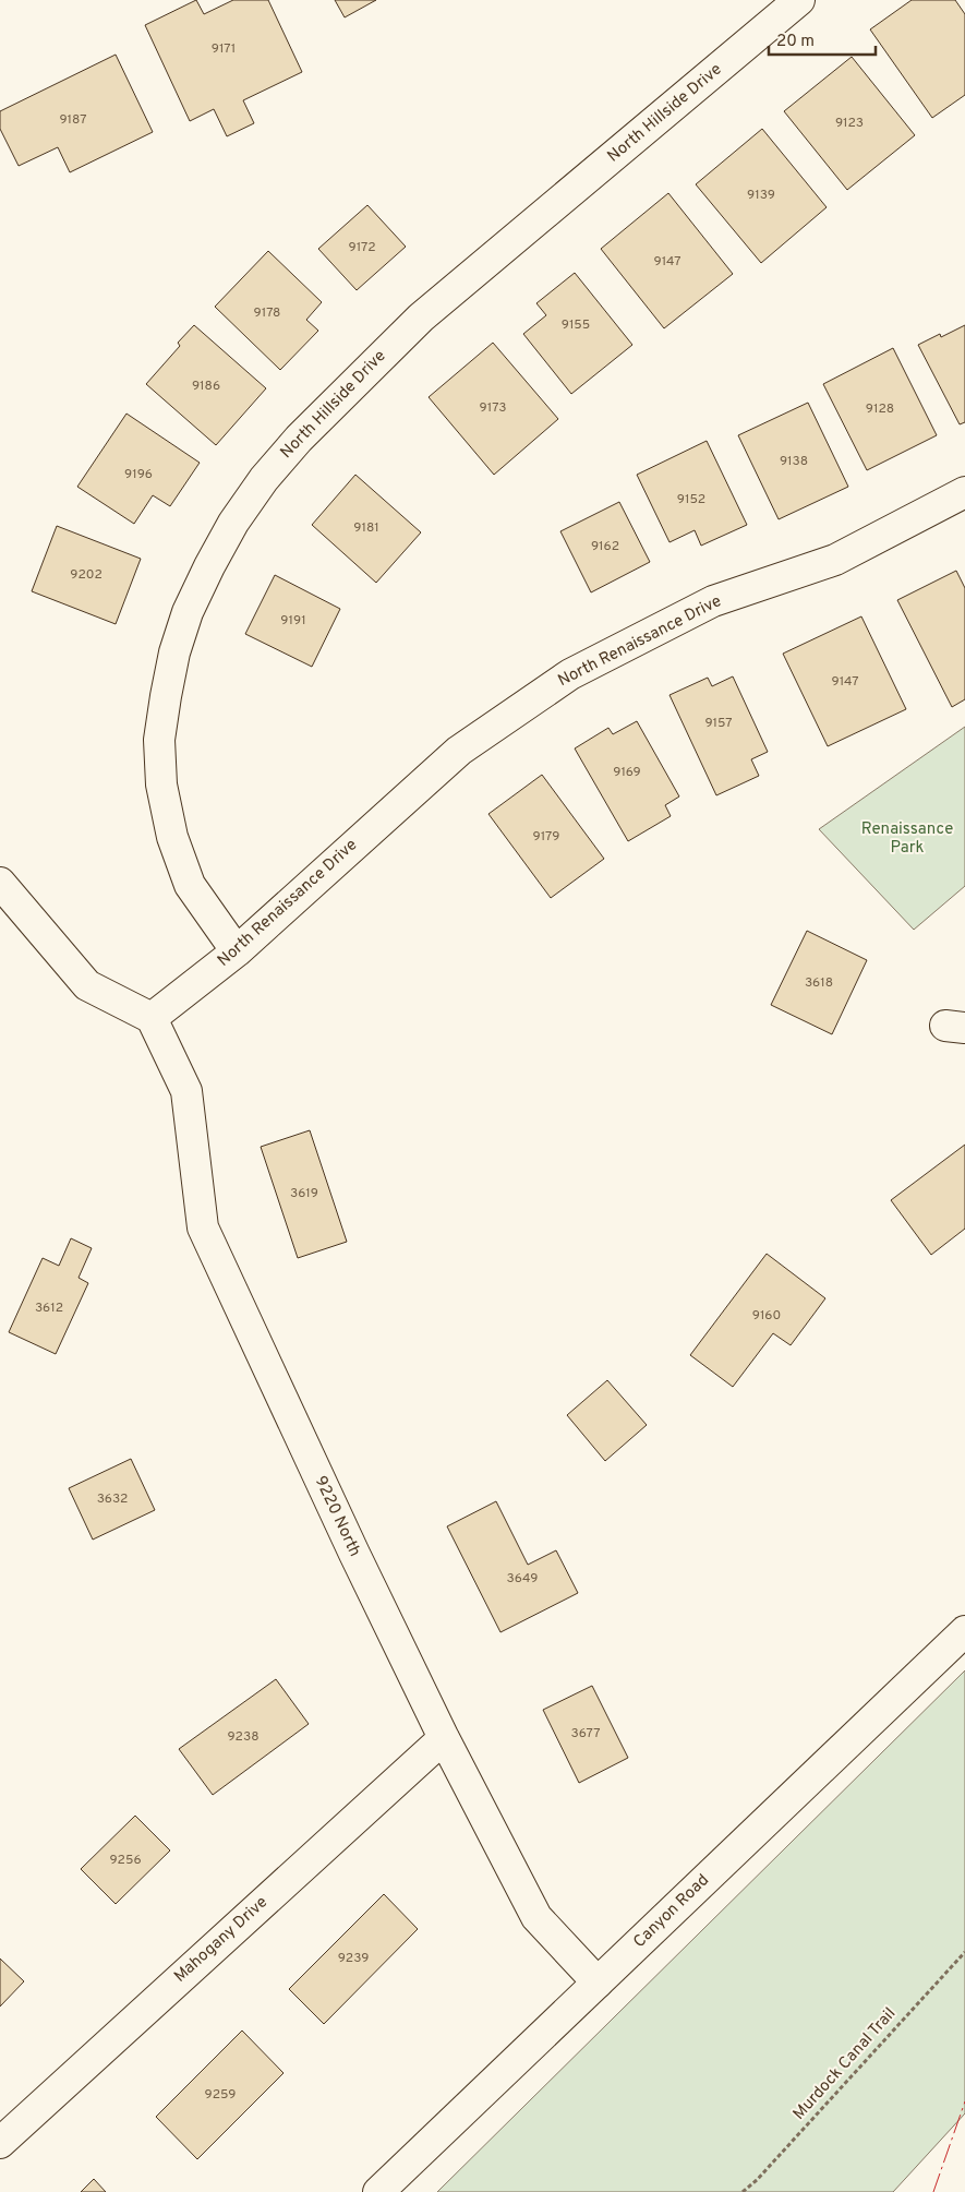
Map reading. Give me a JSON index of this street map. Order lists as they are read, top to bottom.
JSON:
{
  "streets": {
    "street": [
      "North Hillside Drive",
      "North Renaissance Drive",
      "9220 North",
      "Canyon Road",
      "Mahogany Drive"
    ],
    "path": ["Murdock Canal Trail"]
  },
  "crossings": [
    ["North Hillside Drive", "North Renaissance Drive"],
    ["North Renaissance Drive", "9220 North"],
    ["9220 North", "Canyon Road"],
    ["9220 North", "Mahogany Drive"]
  ],
  "parks": ["Renaissance Park"],
  "house_numbers": [
    "9171",
    "9187",
    "9123",
    "9139",
    "9172",
    "9147",
    "9178",
    "9155",
    "9186",
    "9173",
    "9128",
    "9138",
    "9196",
    "9152",
    "9181",
    "9162",
    "9202",
    "9191",
    "9147",
    "9157",
    "9169",
    "9179",
    "3618",
    "3619",
    "3612",
    "9160",
    "3632",
    "3649",
    "3677",
    "9238",
    "9256",
    "9239",
    "9259"
  ],
  "scale_bar": "20 m"
}
